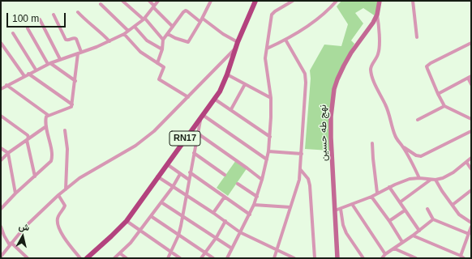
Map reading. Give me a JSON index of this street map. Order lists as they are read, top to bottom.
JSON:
{
  "streets": {
    "main road": ["نهج طه حسين", "RN17"]
  },
  "scale_bar": "100 m",
  "north": "top"
}
